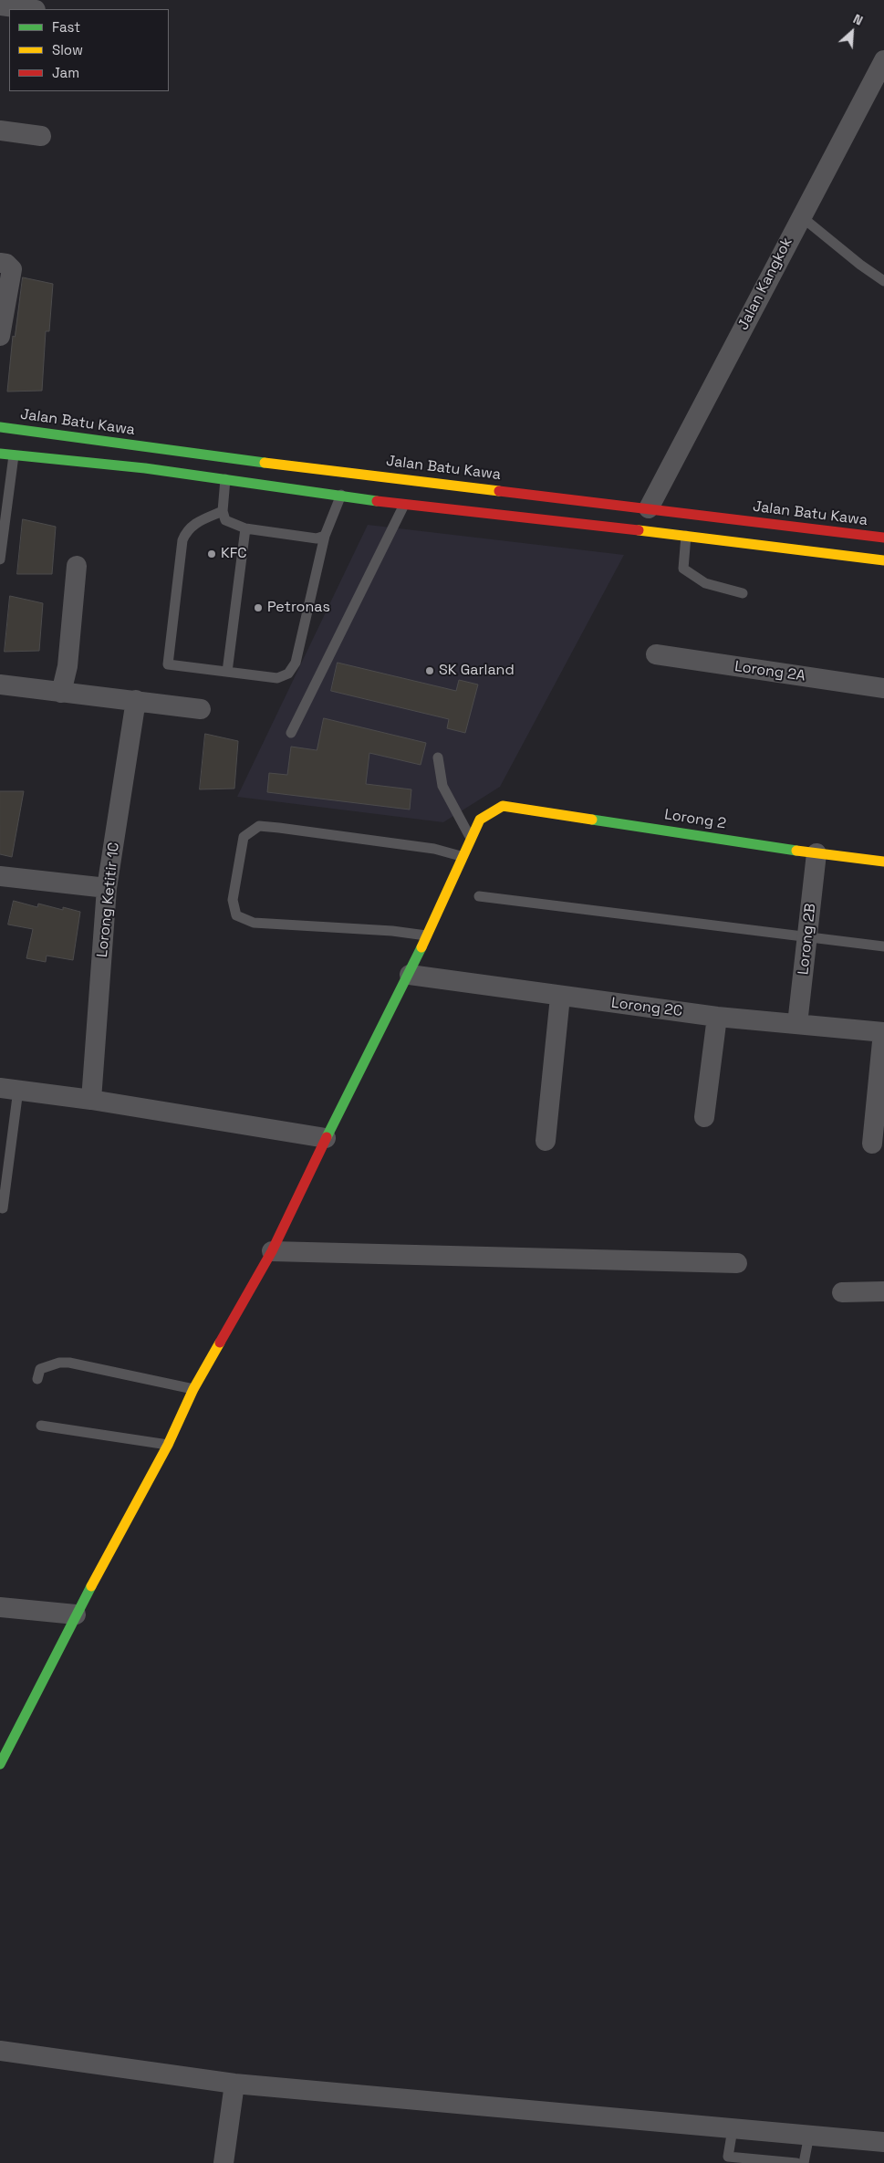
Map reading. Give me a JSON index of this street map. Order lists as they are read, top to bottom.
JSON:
{
  "streets": {
    "main road": ["Jalan Batu Kawa", "Lorong 2"],
    "street": [
      "Jalan Kangkok",
      "Lorong 2A",
      "Lorong Ketitir 1C",
      "Lorong 2B",
      "Lorong 2C"
    ]
  },
  "crossings": [
    ["Jalan Kangkok", "Jalan Batu Kawa"],
    ["Lorong 2", "Lorong 2B"],
    ["Lorong 2B", "Lorong 2C"]
  ],
  "places": ["KFC", "Petronas", "SK Garland"],
  "legend": ["Fast", "Slow", "Jam"],
  "north": "top right"
}
